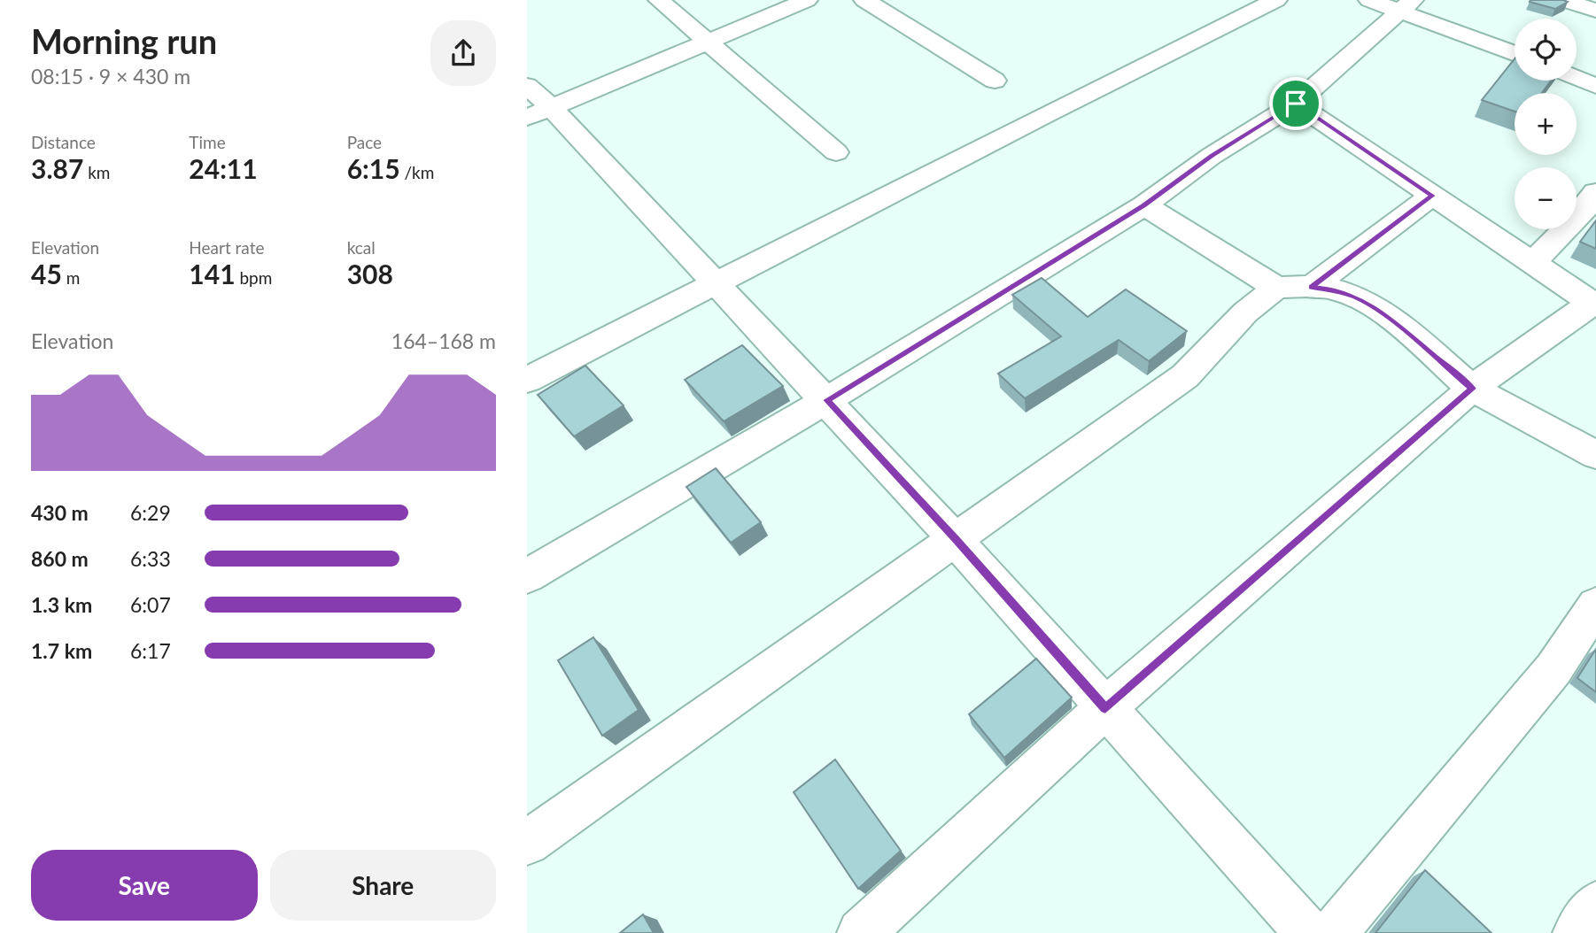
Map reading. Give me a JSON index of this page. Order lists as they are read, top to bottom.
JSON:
{
  "page": {
    "heading": ["Morning run", "08:15 · 9 × 430 m"],
    "map_buttons": ["+", "−"],
    "stats": [
      ["Distance", "3.87 km"],
      ["Time", "24:11"],
      ["Pace", "6:15 /km"],
      ["Elevation", "45 m"],
      ["Heart rate", "141 bpm"],
      ["kcal", "308"]
    ],
    "chart": ["Elevation", "164–168 m"],
    "list": [
      {
        "name": "430 m",
        "note": "6:29"
      },
      {
        "name": "860 m",
        "note": "6:33"
      },
      {
        "name": "1.3 km",
        "note": "6:07"
      },
      {
        "name": "1.7 km",
        "note": "6:17"
      }
    ],
    "buttons": ["Save", "Share"]
  }
}
